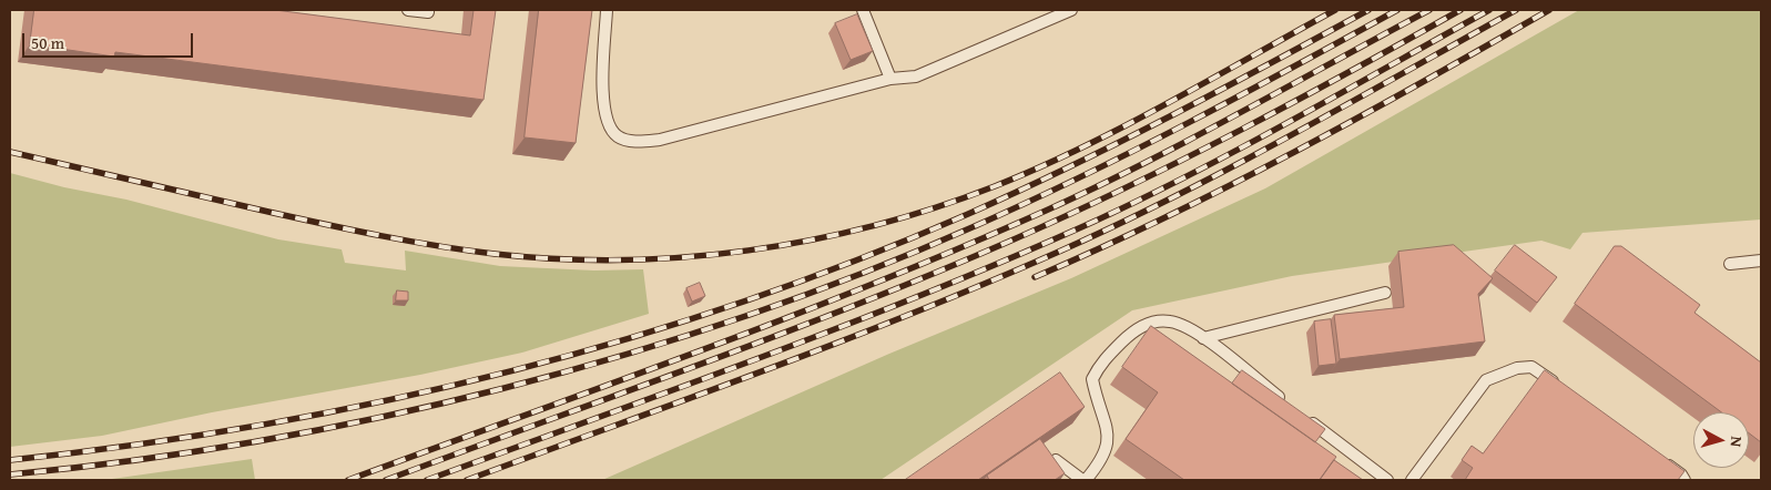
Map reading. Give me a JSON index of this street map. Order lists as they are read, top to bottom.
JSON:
{
  "scale_bar": "50 m",
  "north": "right"
}
